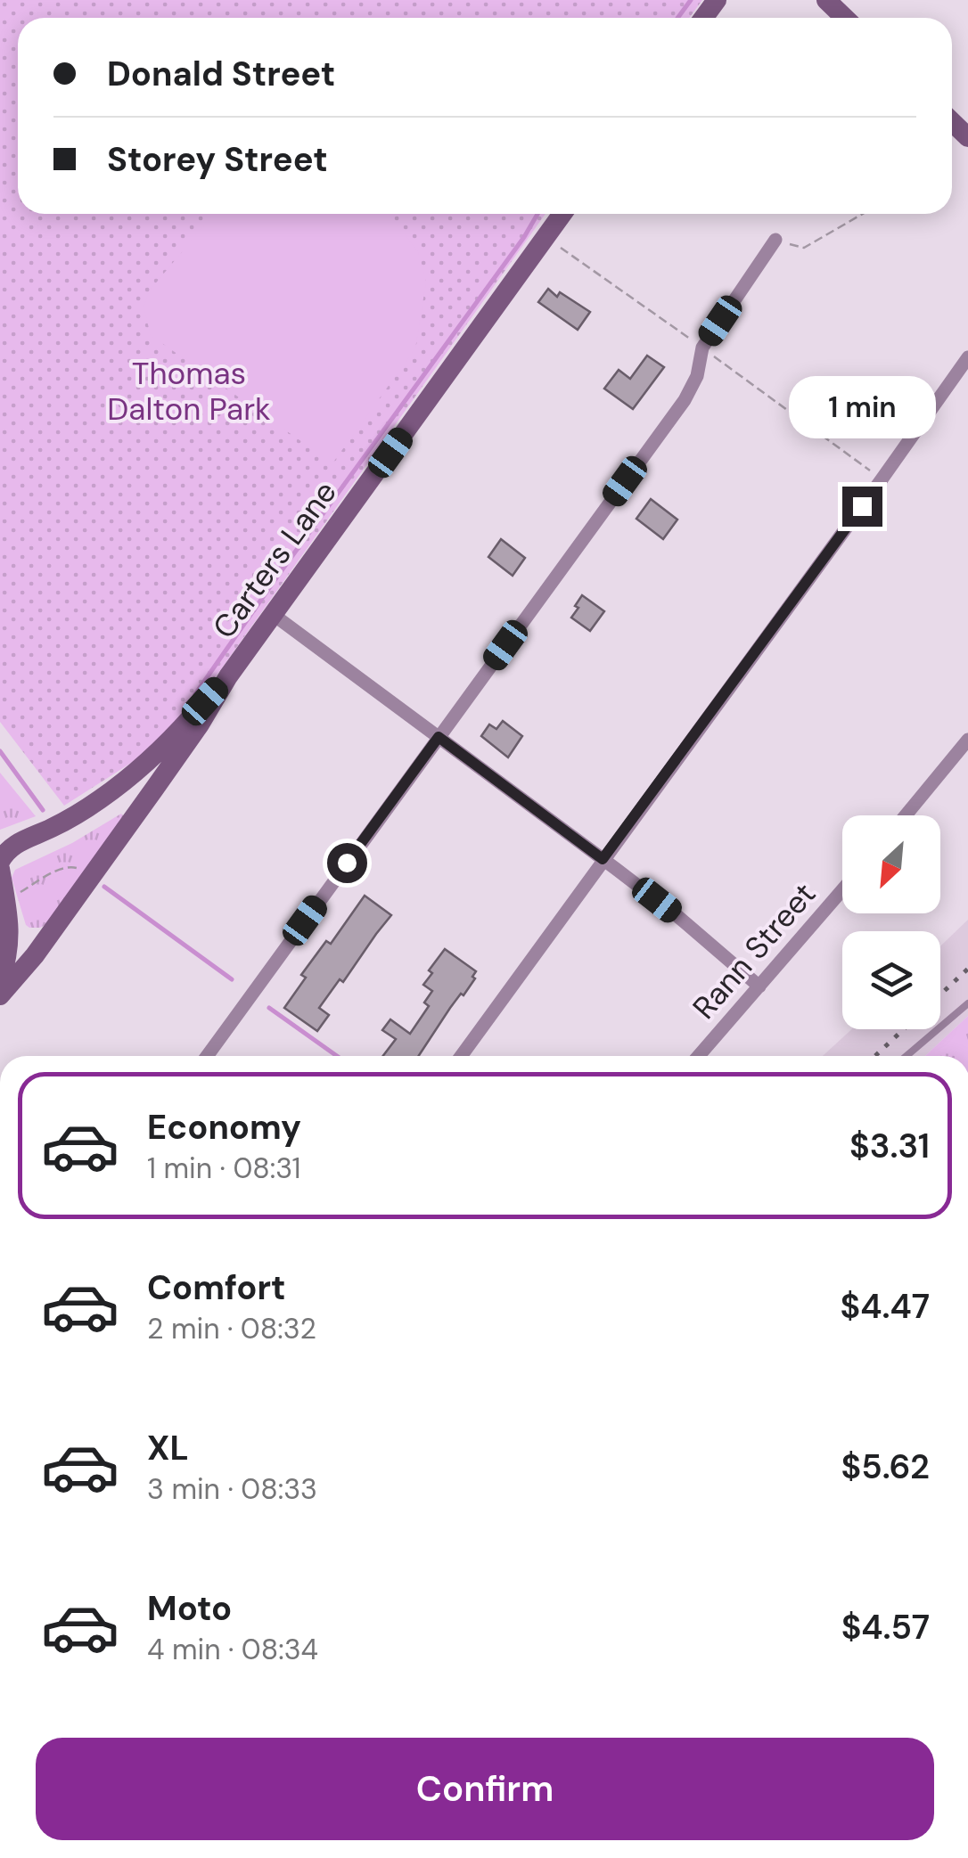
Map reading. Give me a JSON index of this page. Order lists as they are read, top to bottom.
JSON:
{
  "streets": {
    "main road": ["Carters Lane"],
    "street": ["Rann Street"]
  },
  "parks": ["Thomas Dalton Park"],
  "north": "bottom left",
  "page": {
    "banner": ["Donald Street", "Storey Street"],
    "bubble": "1 min",
    "list": [
      {
        "name": "Economy",
        "note": "1 min · 08:31",
        "value": "$3.31"
      },
      {
        "name": "Comfort",
        "note": "2 min · 08:32",
        "value": "$4.47"
      },
      {
        "name": "XL",
        "note": "3 min · 08:33",
        "value": "$5.62"
      },
      {
        "name": "Moto",
        "note": "4 min · 08:34",
        "value": "$4.57"
      }
    ],
    "buttons": "Confirm"
  }
}
